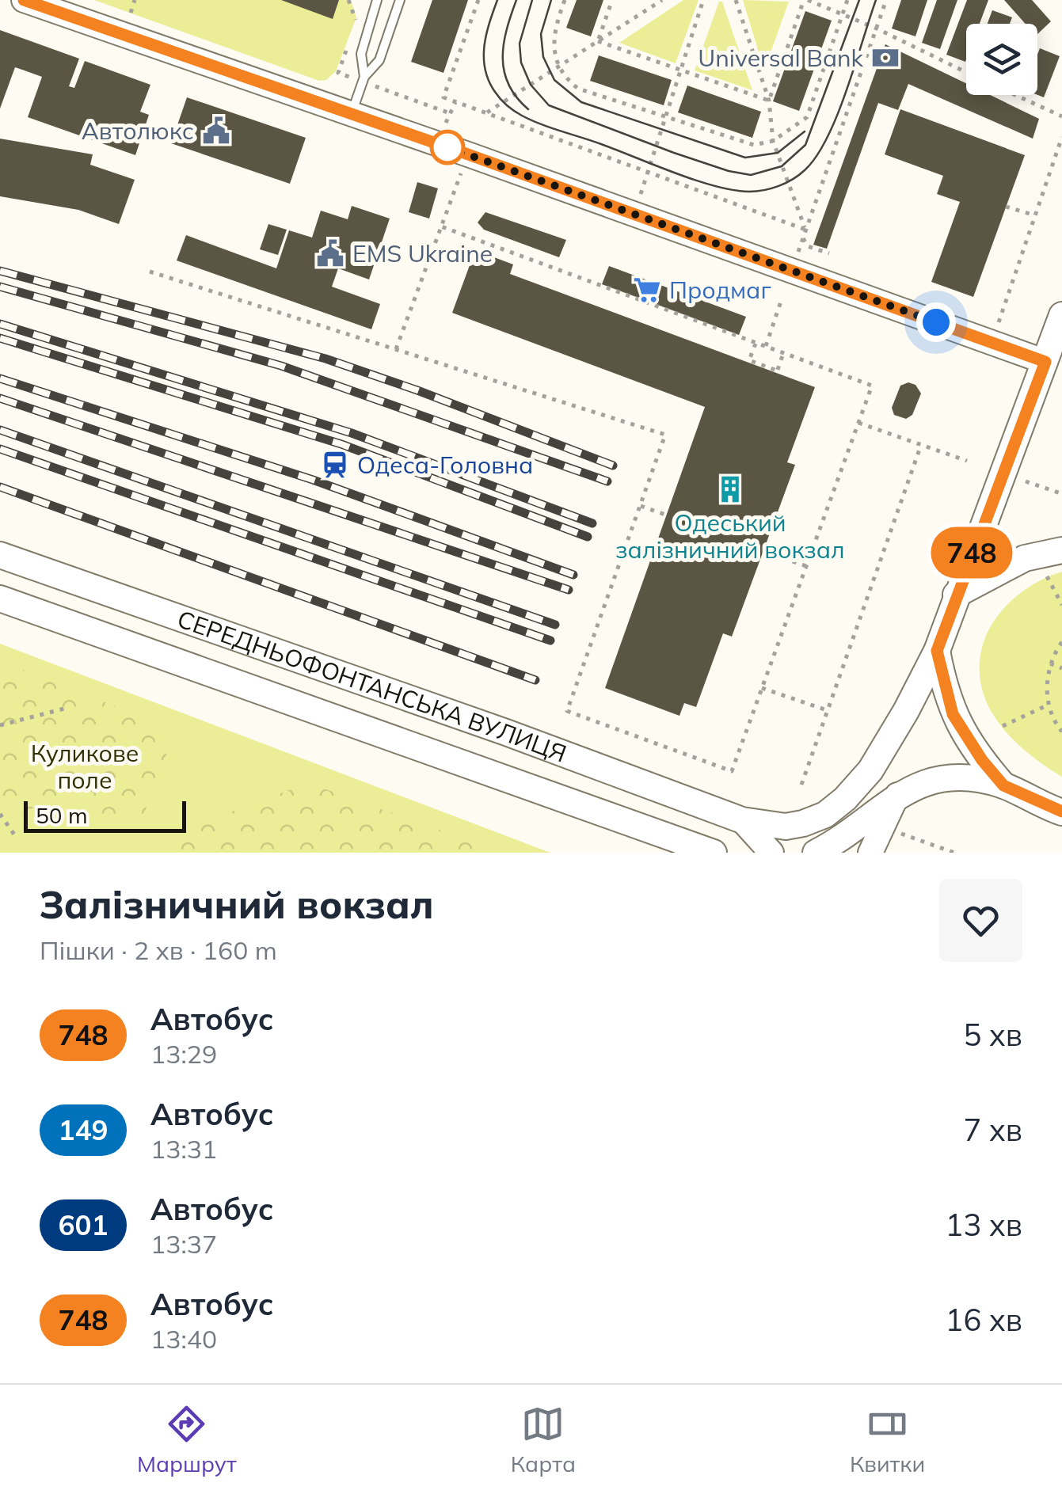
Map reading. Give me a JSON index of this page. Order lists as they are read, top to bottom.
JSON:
{
  "streets": {
    "main road": ["СЕРЕДНЬОФОНТАНСЬКА ВУЛИЦЯ"]
  },
  "parks": ["Куликове поле"],
  "places": {
    "bank": ["Universal Bank"],
    "public building": ["Автолюкс", "EMS Ukraine"],
    "supermarket": ["Продмаг"],
    "station": ["Одеса-Головна"],
    "building": ["Одеський залізничний вокзал"]
  },
  "lines": ["bus line 748"],
  "scale_bar": "50 m",
  "page": {
    "on_map": "748",
    "scale": "50 m",
    "heading": ["Залізничний вокзал", "Пішки · 2 хв · 160 m"],
    "list": [
      {
        "mark": "748",
        "name": "Автобус",
        "note": "13:29",
        "value": "5 хв"
      },
      {
        "mark": "149",
        "name": "Автобус",
        "note": "13:31",
        "value": "7 хв"
      },
      {
        "mark": "601",
        "name": "Автобус",
        "note": "13:37",
        "value": "13 хв"
      },
      {
        "mark": "748",
        "name": "Автобус",
        "note": "13:40",
        "value": "16 хв"
      }
    ],
    "tabs": ["Маршрут", "Карта", "Квитки"]
  }
}
